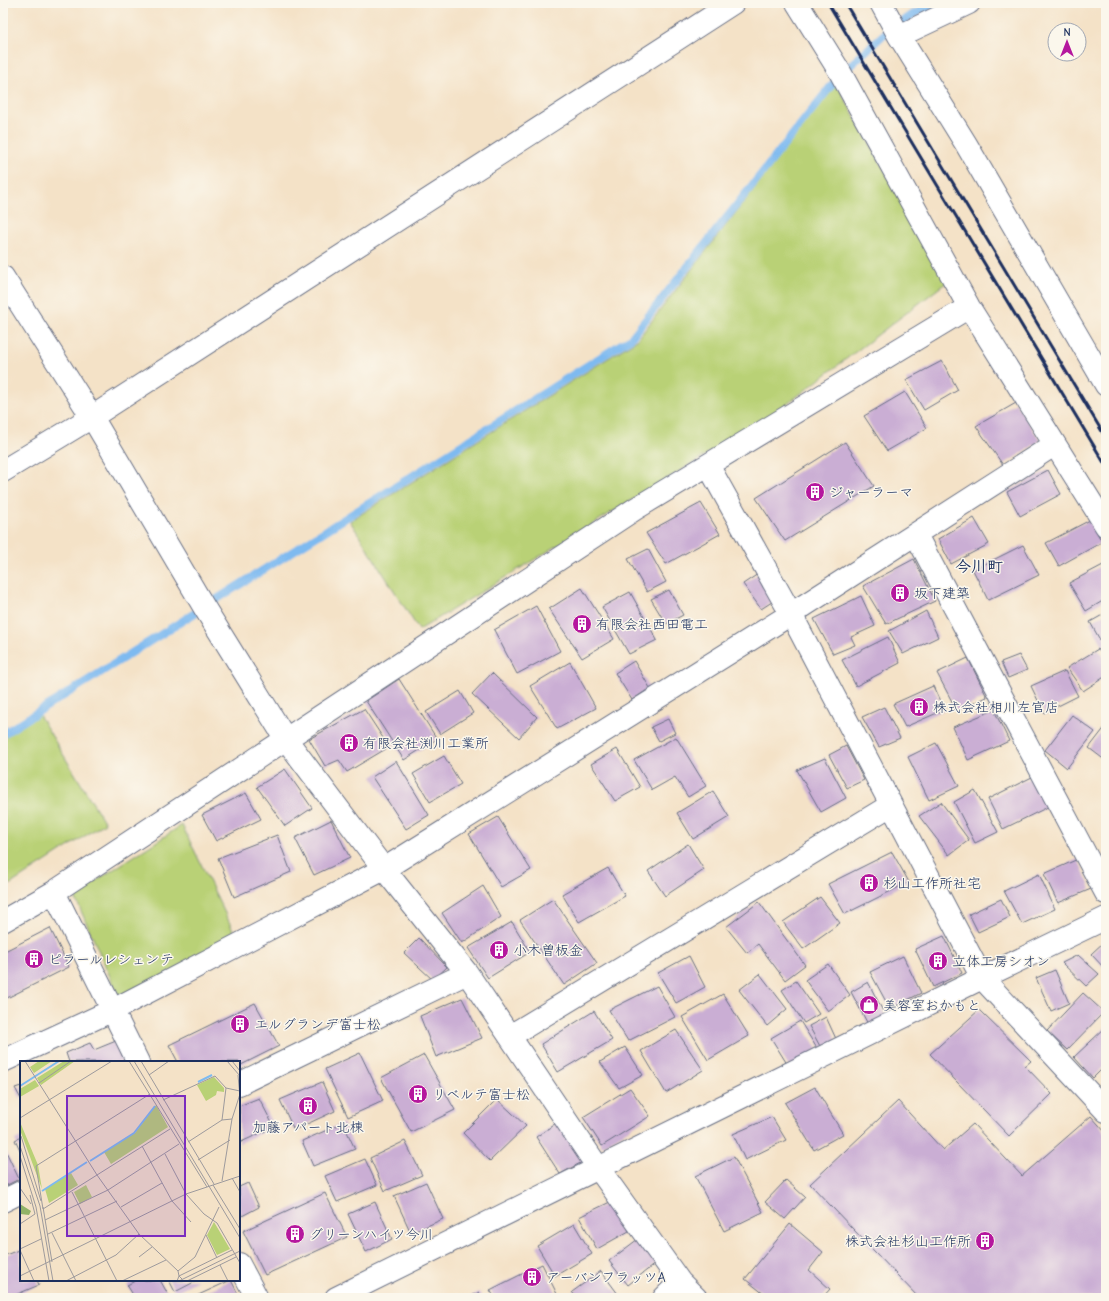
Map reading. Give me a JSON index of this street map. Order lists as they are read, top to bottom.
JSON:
{
  "districts": ["今川町"],
  "places": {
    "building": [
      "ジャーラーマ",
      "坂下建築",
      "有限会社西田電工",
      "株式会社相川左官店",
      "有限会社渕川工業所",
      "杉山工作所社宅",
      "小木曽板金",
      "ピラールレシェンテ",
      "立体工房シオン",
      "エルグランデ富士松",
      "リベルテ富士松",
      "加藤アパート北棟",
      "グリーンハイツ今川",
      "株式会社杉山工作所",
      "アーバンフラッツA"
    ],
    "shop": ["美容室おかもと"]
  },
  "north": "top"
}
